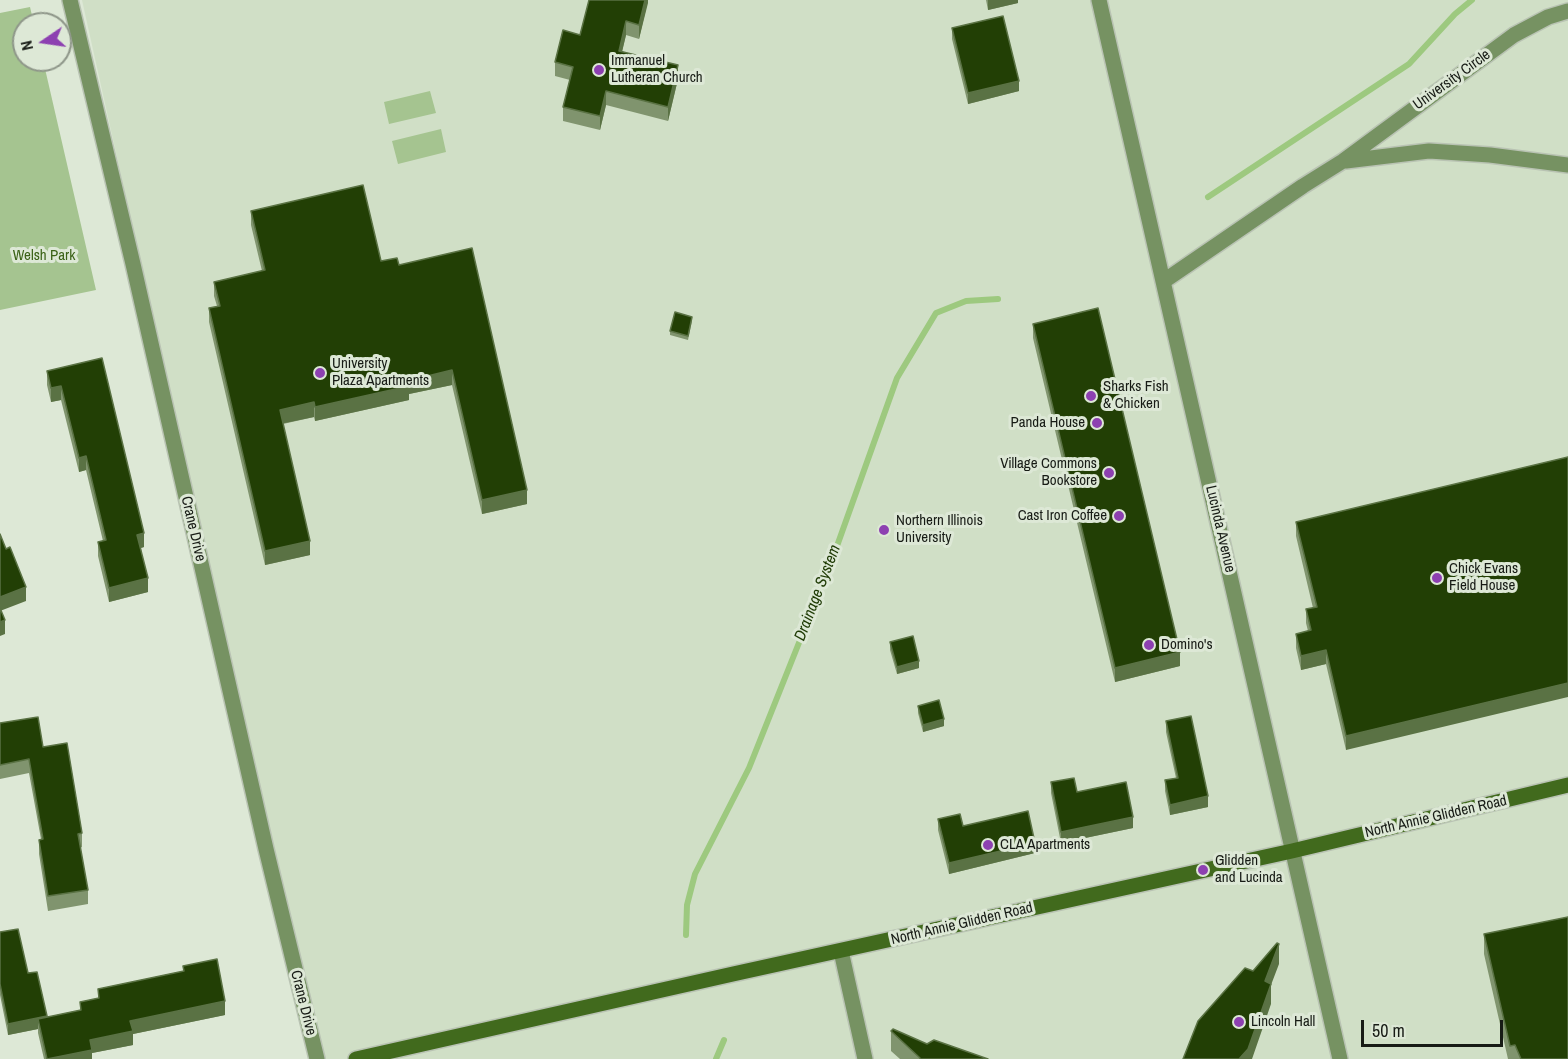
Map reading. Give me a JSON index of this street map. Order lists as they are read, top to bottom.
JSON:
{
  "streets": {
    "main road": ["North Annie Glidden Road"],
    "street": ["University Circle", "Crane Drive", "Lucinda Avenue"]
  },
  "crossings": [
    ["University Circle", "Lucinda Avenue"],
    ["Lucinda Avenue", "North Annie Glidden Road"]
  ],
  "water": ["Drainage System"],
  "parks": ["Welsh Park"],
  "places": [
    "Immanuel Lutheran Church",
    "University Plaza Apartments",
    "Sharks Fish & Chicken",
    "Panda House",
    "Village Commons Bookstore",
    "Cast Iron Coffee",
    "Northern Illinois University",
    "Chick Evans Field House",
    "Domino's",
    "CLA Apartments",
    "Glidden and Lucinda",
    "Lincoln Hall"
  ],
  "scale_bar": "50 m",
  "north": "left"
}
